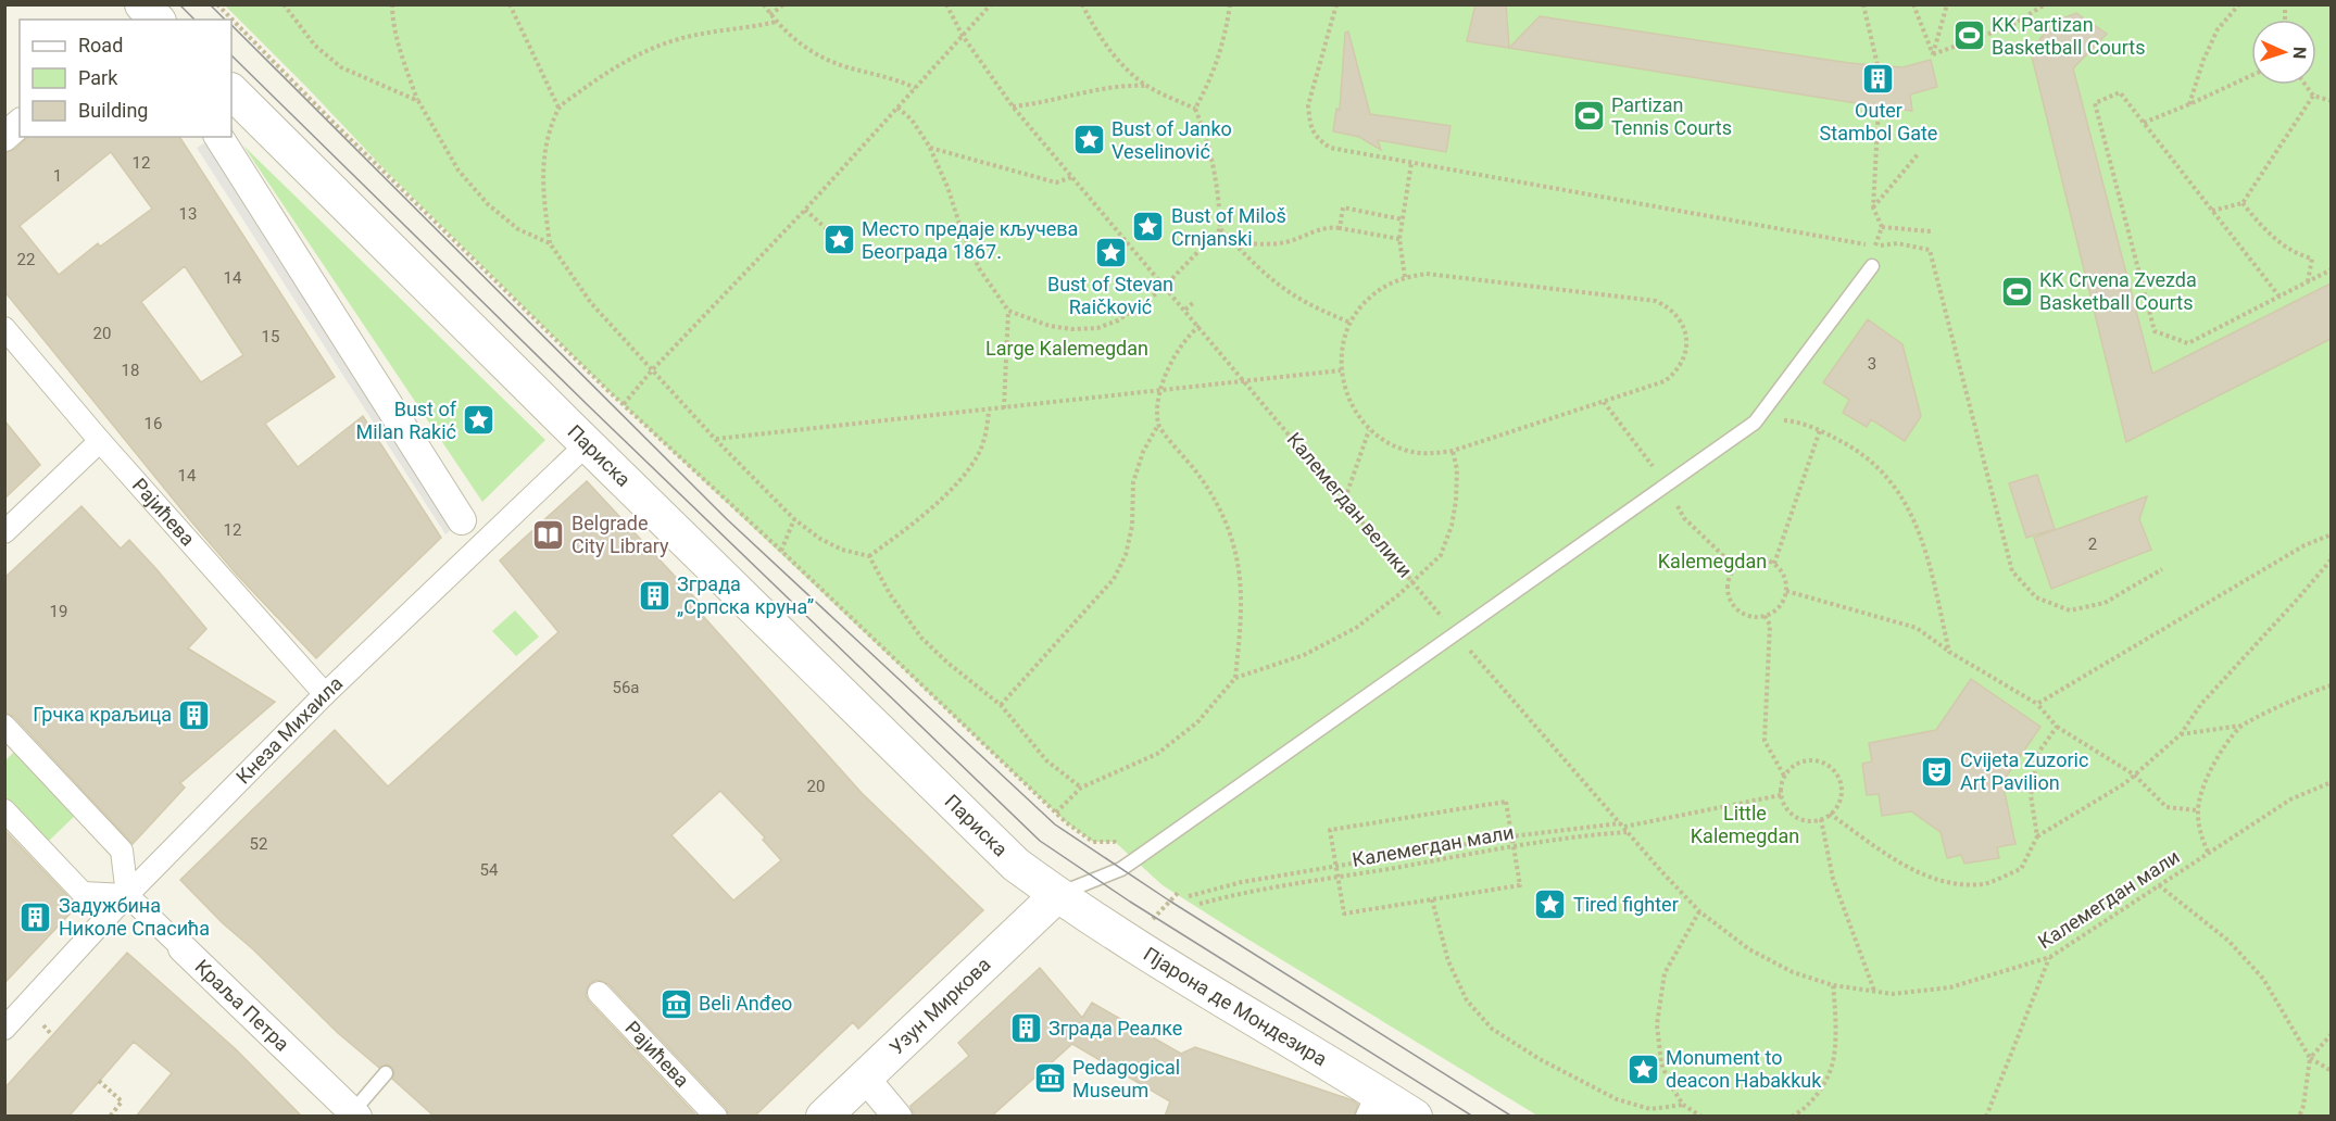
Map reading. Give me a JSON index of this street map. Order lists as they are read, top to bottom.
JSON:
{
  "streets": {
    "street": [
      "Париска",
      "Рајићева",
      "Кнеза Михаила",
      "Узун Миркова",
      "Краља Петра",
      "Пјарона де Мондезира"
    ],
    "path": ["Калемегдан велики", "Калемегдан мали"]
  },
  "crossings": [
    ["Париска", "Кнеза Михаила"],
    ["Париска", "Узун Миркова"],
    ["Париска", "Пјарона де Мондезира"],
    ["Калемегдан велики", "Калемегдан мали"],
    ["Рајићева", "Кнеза Михаила"],
    ["Кнеза Михаила", "Краља Петра"],
    ["Узун Миркова", "Пјарона де Мондезира"]
  ],
  "parks": ["Large Kalemegdan", "Kalemegdan", "Little Kalemegdan"],
  "places": {
    "sports": ["KK Partizan Basketball Courts", "Partizan Tennis Courts", "KK Crvena Zvezda Basketball Courts"],
    "building": [
      "Outer Stambol Gate",
      "Зграда „Српска круна”",
      "Грчка краљица",
      "Задужбина Николе Спасића",
      "Зграда Реалке"
    ],
    "place": [
      "Bust of Janko Veselinović",
      "Bust of Miloš Crnjanski",
      "Место предаје кључева Београда 1867.",
      "Bust of Stevan Raičković",
      "Bust of Milan Rakić",
      "Tired fighter",
      "Monument to deacon Habakkuk"
    ],
    "library": ["Belgrade City Library"],
    "theatre": ["Cvijeta Zuzoric Art Pavilion"],
    "museum": ["Beli Anđeo", "Pedagogical Museum"]
  },
  "house_numbers": [
    "12",
    "1",
    "13",
    "22",
    "14",
    "20",
    "15",
    "3",
    "18",
    "16",
    "14",
    "12",
    "2",
    "19",
    "56a",
    "20",
    "52",
    "54"
  ],
  "legend": ["Road", "Park", "Building"],
  "north": "right"
}
